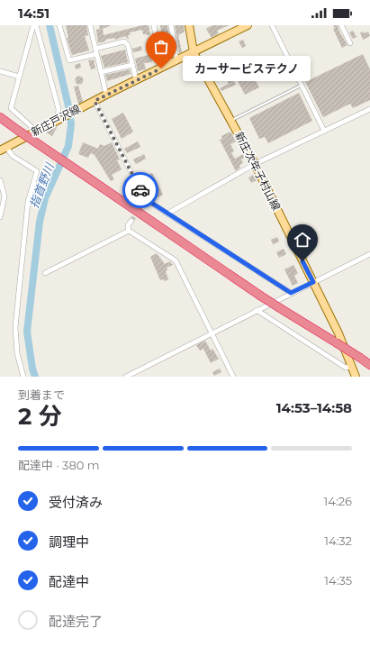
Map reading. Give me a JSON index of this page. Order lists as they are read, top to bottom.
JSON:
{
  "streets": {
    "main road": ["新庄戸沢線", "新庄次年子村山線"]
  },
  "crossings": [
    ["新庄戸沢線", "新庄次年子村山線"]
  ],
  "water": ["指首野川"],
  "places": ["カーサービステクノ"],
  "page": {
    "status": "14:51",
    "bubble": "カーサービステクノ",
    "heading": ["2 分", "到着まで", "14:53–14:58"],
    "bar": "配達中 · 380 m",
    "list": [
      ["受付済み", "14:26"],
      ["調理中", "14:32"],
      ["配達中", "14:35"],
      "配達完了"
    ]
  }
}
